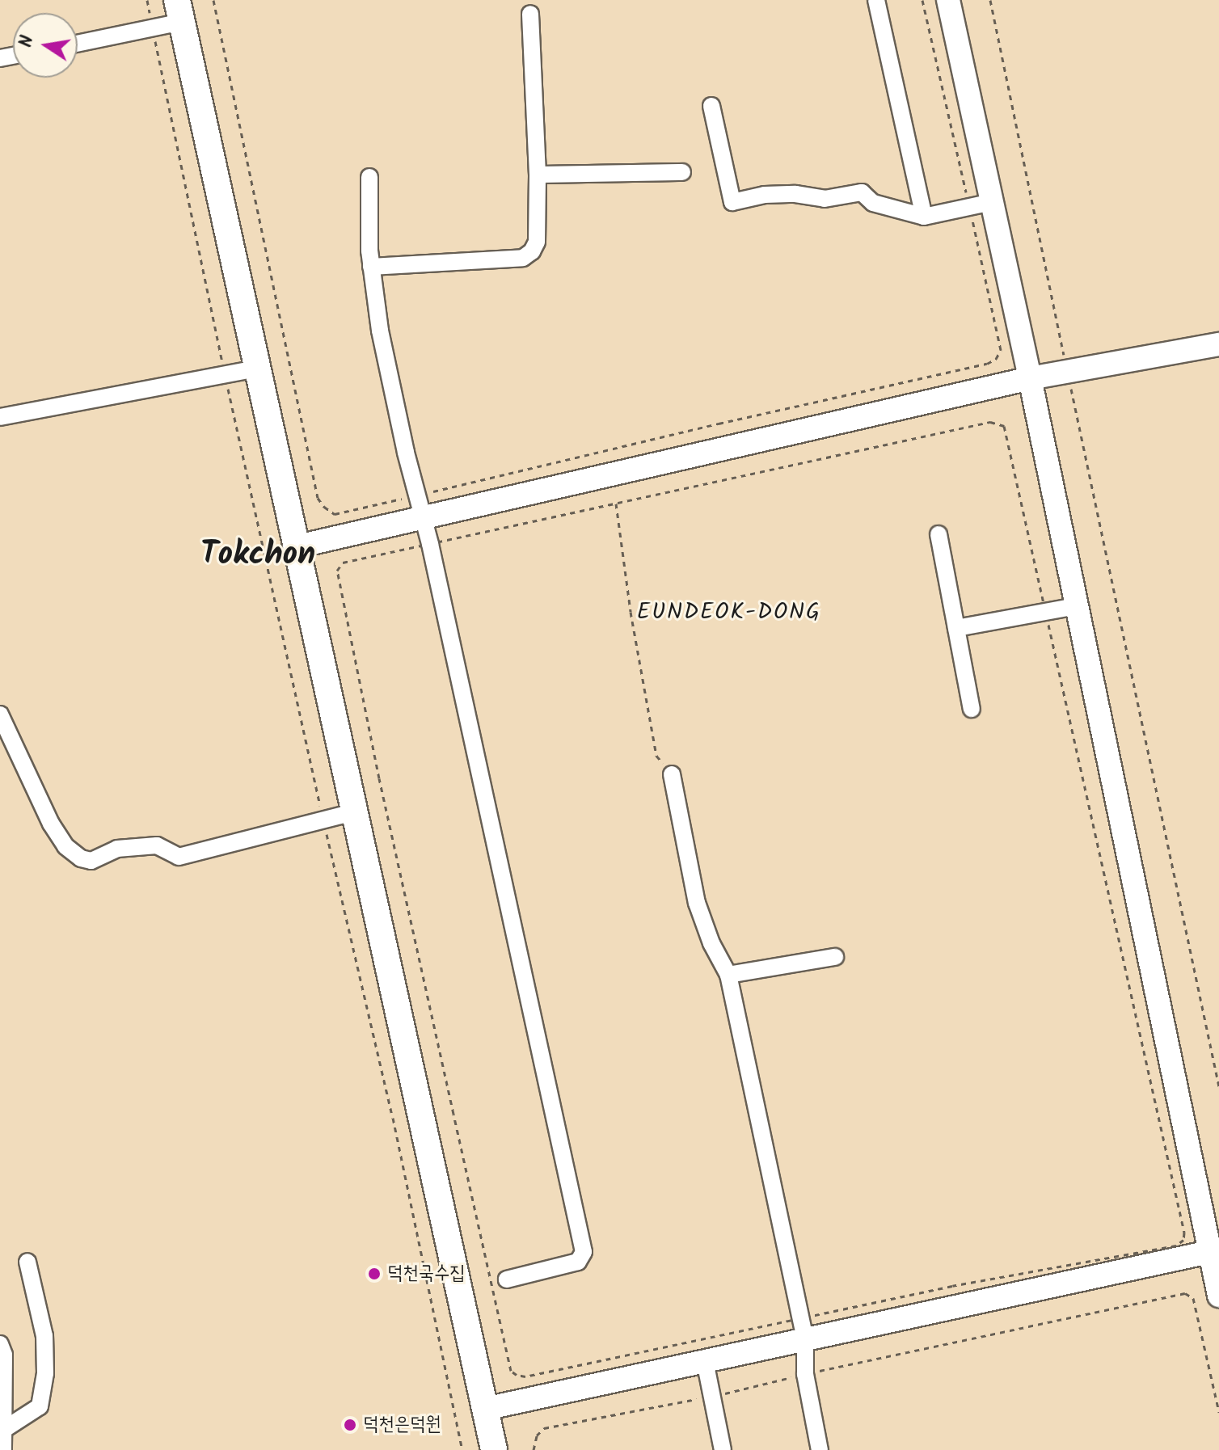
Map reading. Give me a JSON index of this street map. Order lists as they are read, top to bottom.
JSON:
{
  "districts": ["Tokchon", "EUNDEOK-DONG"],
  "places": ["덕천국수집", "덕천은덕원"],
  "north": "left"
}
